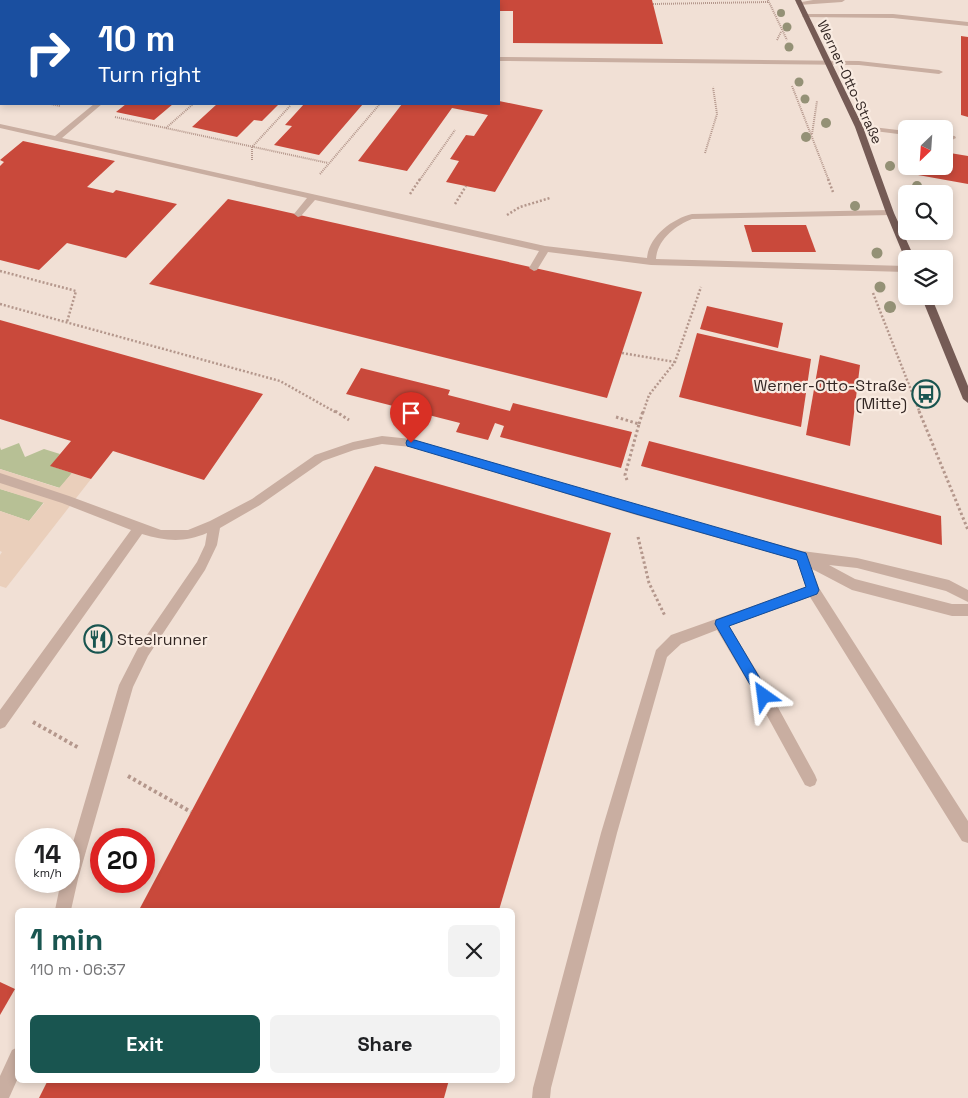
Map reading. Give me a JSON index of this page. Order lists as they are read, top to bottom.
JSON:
{
  "streets": {
    "main road": ["Werner-Otto-Straße"]
  },
  "places": {
    "bus stop": ["Werner-Otto-Straße (Mitte)"],
    "restaurant": ["Steelrunner"]
  },
  "north": "bottom left",
  "page": {
    "turn": ["10 m", "Turn right"],
    "speed": "14 km/h",
    "limit": "20",
    "heading": ["1 min", "110 m · 06:37"],
    "buttons": ["Exit", "Share"]
  }
}
